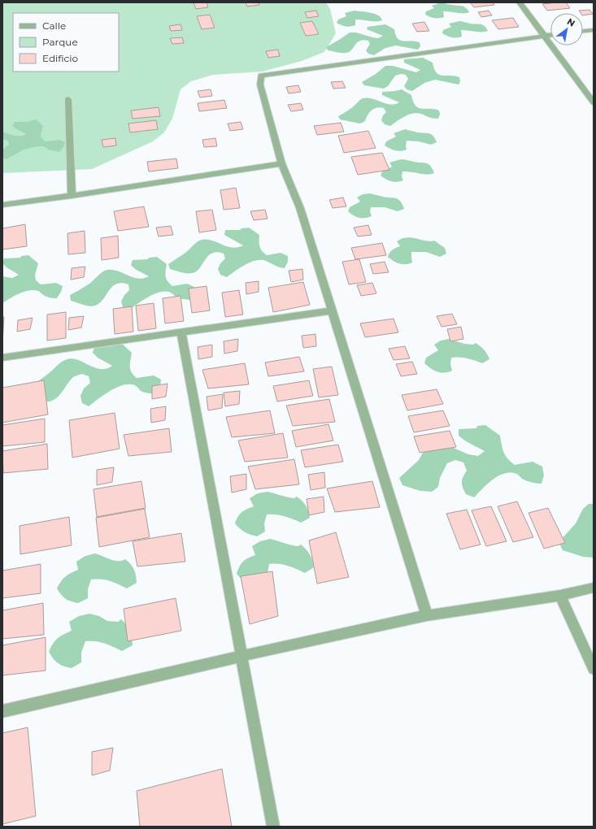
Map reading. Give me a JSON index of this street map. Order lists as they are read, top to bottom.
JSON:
{
  "legend": ["Calle", "Parque", "Edificio"],
  "north": "top right"
}
